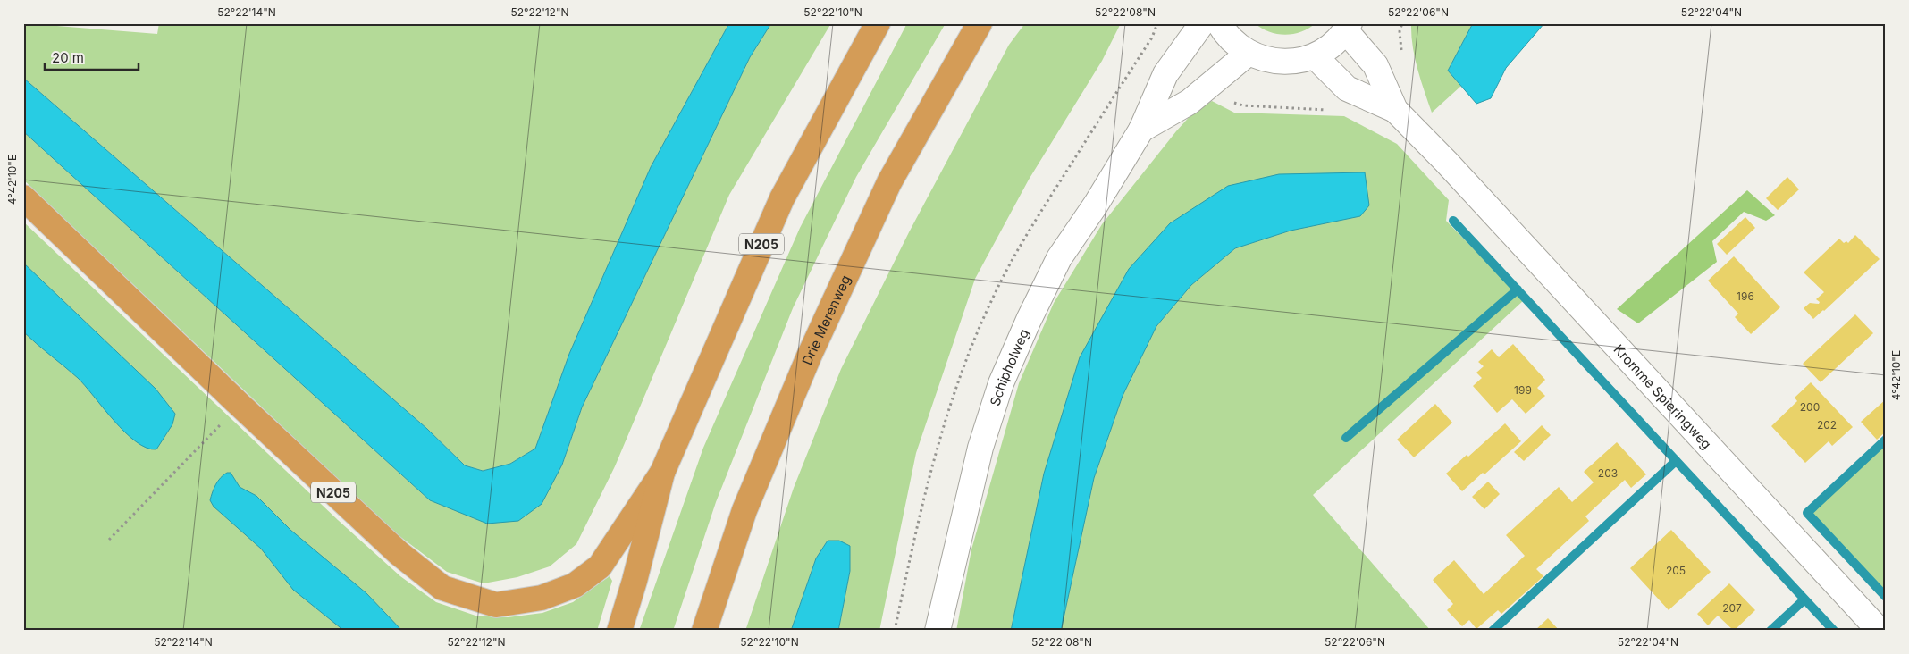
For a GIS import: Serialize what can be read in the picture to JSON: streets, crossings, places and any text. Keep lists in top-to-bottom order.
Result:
{
  "streets": {
    "highway": ["N205", "Drie Merenweg"],
    "main road": ["Schipholweg", "Kromme Spieringweg"]
  },
  "house_numbers": [
    "196",
    "199",
    "200",
    "202",
    "203",
    "205",
    "207"
  ],
  "scale_bar": "20 m",
  "coordinates": [
    "52°22'14\"N",
    "52°22'12\"N",
    "52°22'10\"N",
    "52°22'08\"N",
    "52°22'06\"N",
    "52°22'04\"N",
    "4°42'10\"E"
  ]
}
